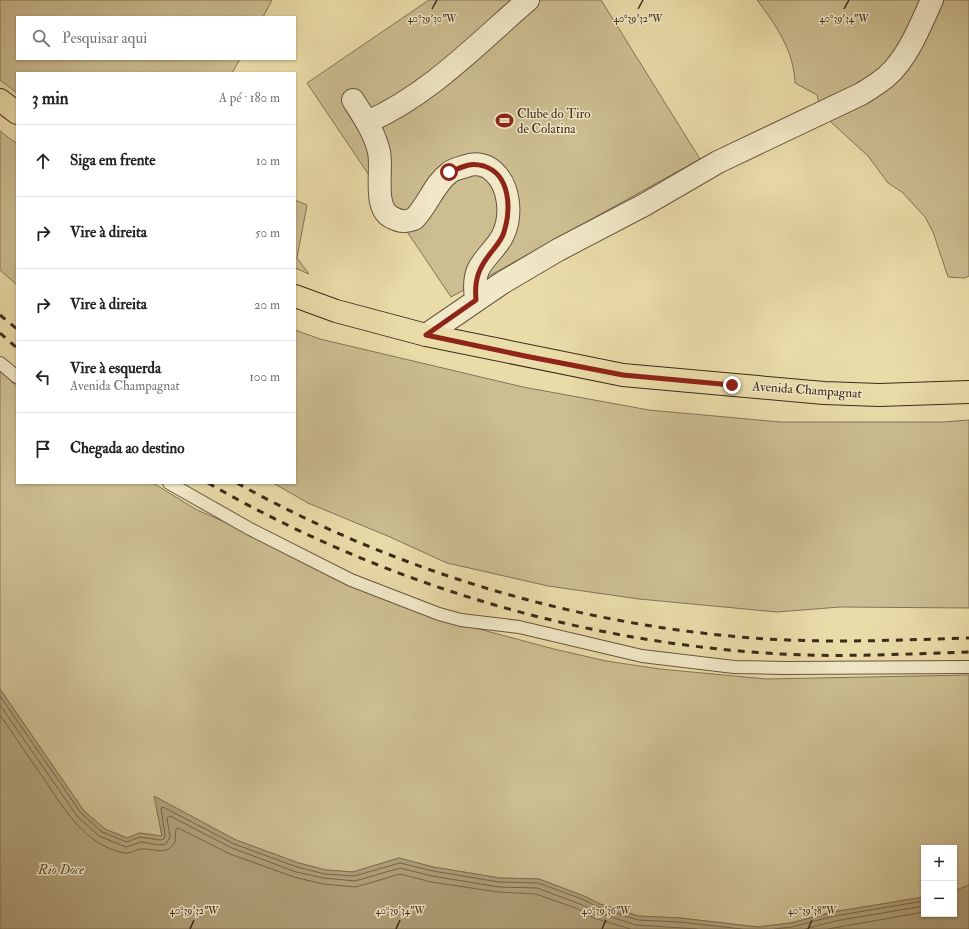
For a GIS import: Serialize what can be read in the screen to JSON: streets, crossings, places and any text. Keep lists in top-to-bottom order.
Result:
{
  "streets": {
    "main road": ["Avenida Champagnat"]
  },
  "water": ["Rio Doce"],
  "places": {
    "sports": ["Clube do Tiro de Colatina"]
  },
  "page": {
    "search": "Pesquisar aqui",
    "heading": ["3 min", "A pé · 180 m"],
    "list": [
      ["Siga em frente", "10 m"],
      ["Vire à direita", "50 m"],
      ["Vire à direita", "20 m"],
      ["Vire à esquerda", "Avenida Champagnat", "100 m"],
      "Chegada ao destino"
    ],
    "map_buttons": ["+", "−"]
  },
  "coordinates": [
    "40°39'32\"W",
    "40°39'30\"W",
    "40°39'34\"W",
    "40°39'36\"W",
    "40°39'38\"W"
  ]
}
